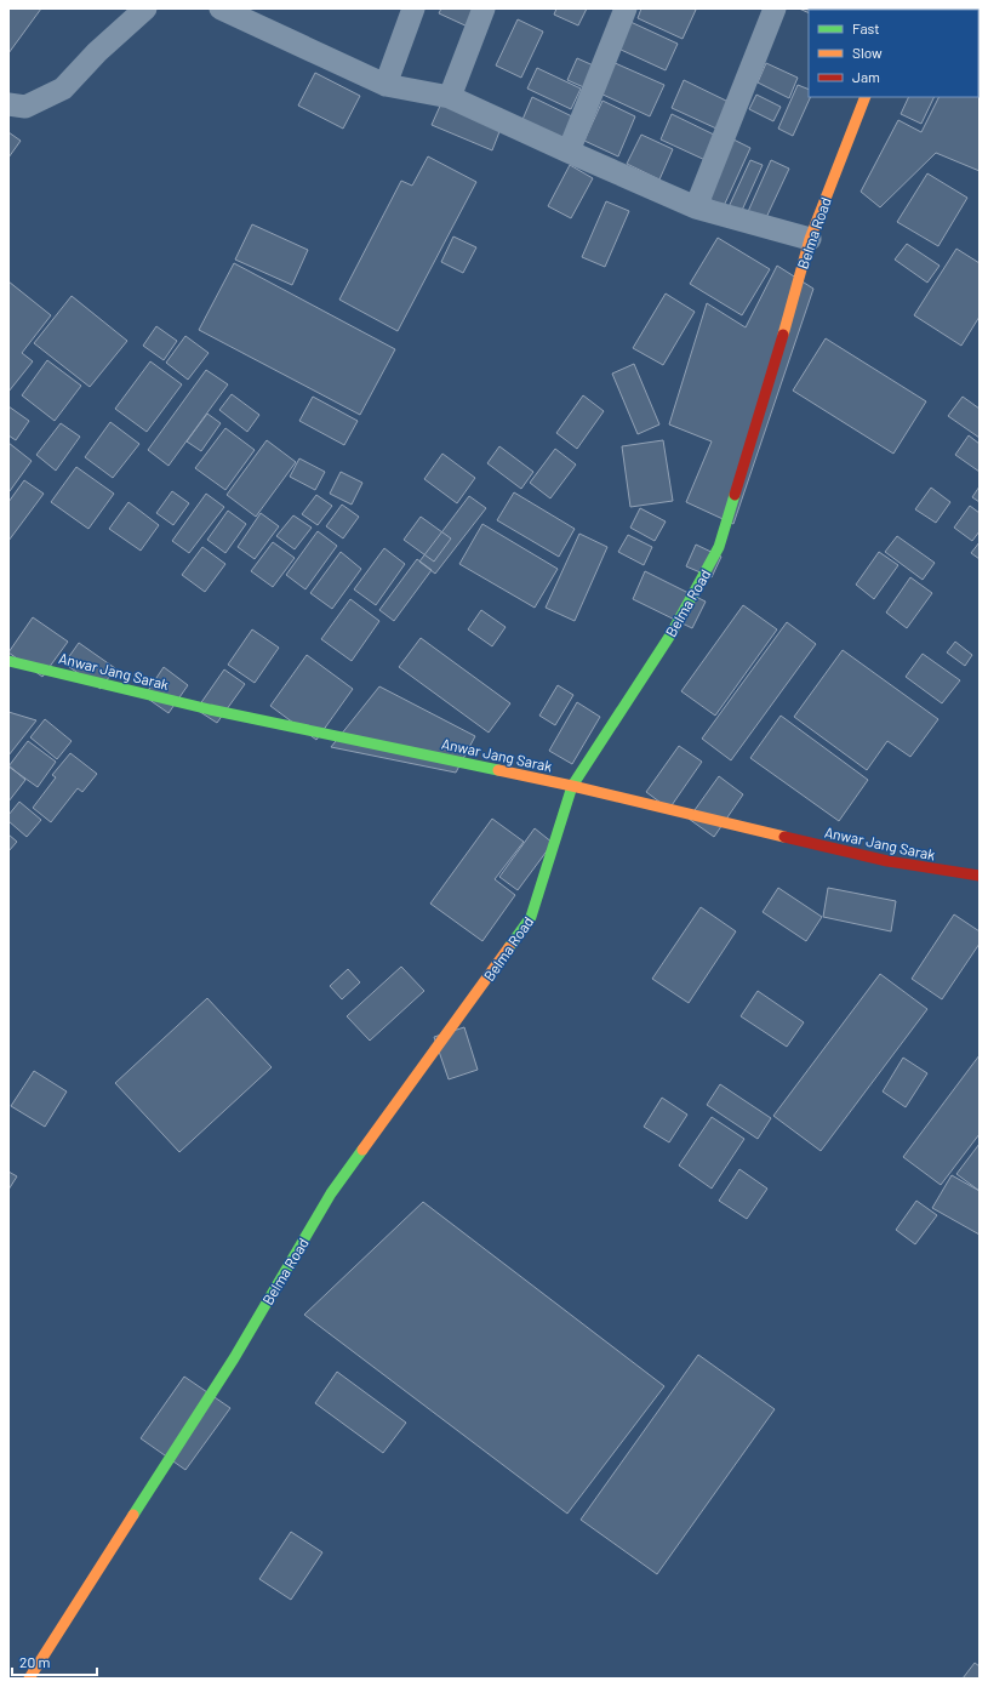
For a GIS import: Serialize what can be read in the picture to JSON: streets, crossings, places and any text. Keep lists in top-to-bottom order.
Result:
{
  "streets": {
    "street": ["Belma Road", "Anwar Jang Sarak"]
  },
  "crossings": [
    ["Belma Road", "Anwar Jang Sarak"]
  ],
  "legend": ["Fast", "Slow", "Jam"],
  "scale_bar": "20 m"
}
